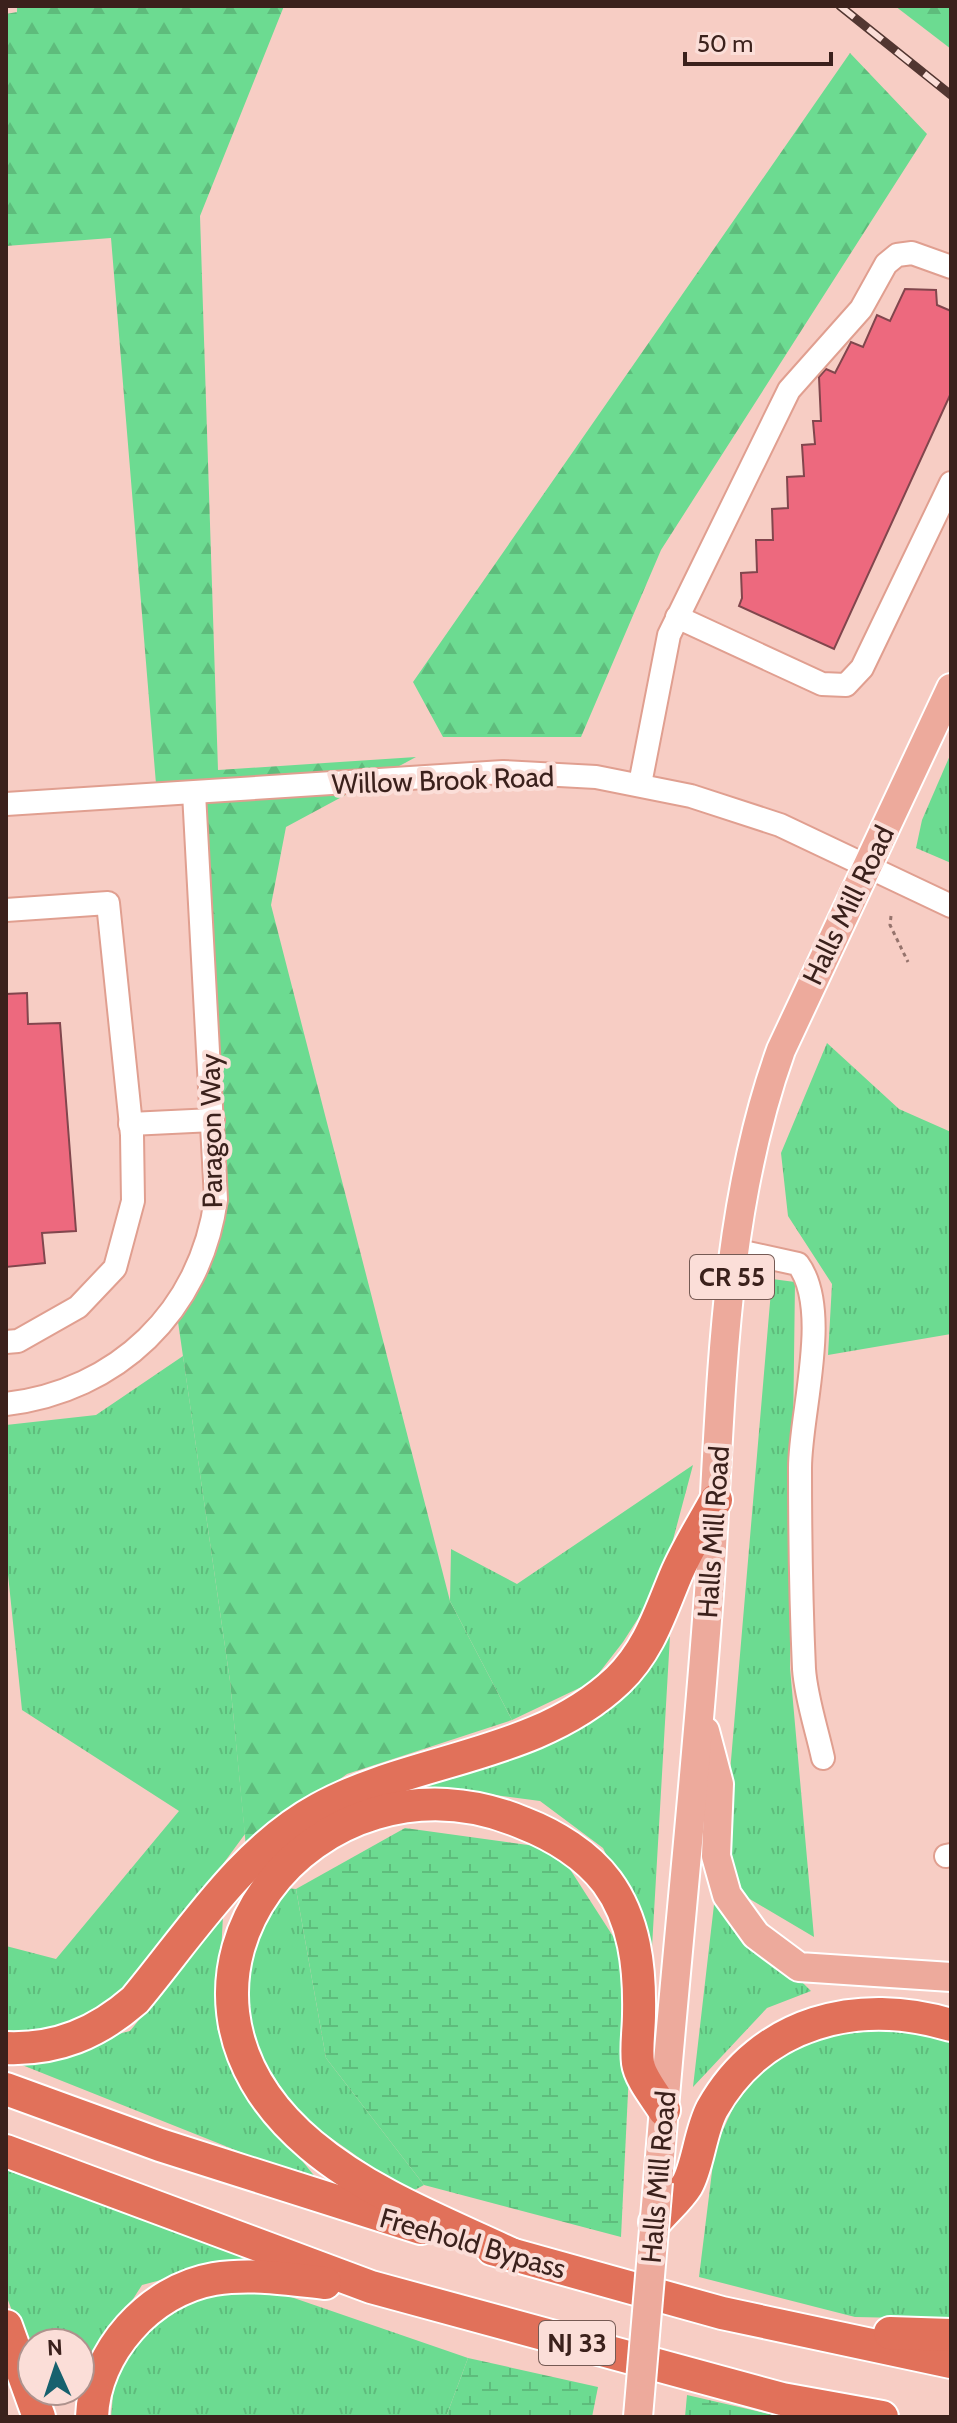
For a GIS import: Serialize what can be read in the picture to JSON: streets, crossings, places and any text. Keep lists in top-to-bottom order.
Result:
{
  "streets": {
    "highway": ["Freehold Bypass", "NJ 33"],
    "main road": ["Halls Mill Road", "CR 55"],
    "street": ["Willow Brook Road", "Paragon Way"]
  },
  "crossings": [
    ["Willow Brook Road", "Halls Mill Road"],
    ["Willow Brook Road", "Paragon Way"]
  ],
  "scale_bar": "50 m",
  "north": "top"
}
